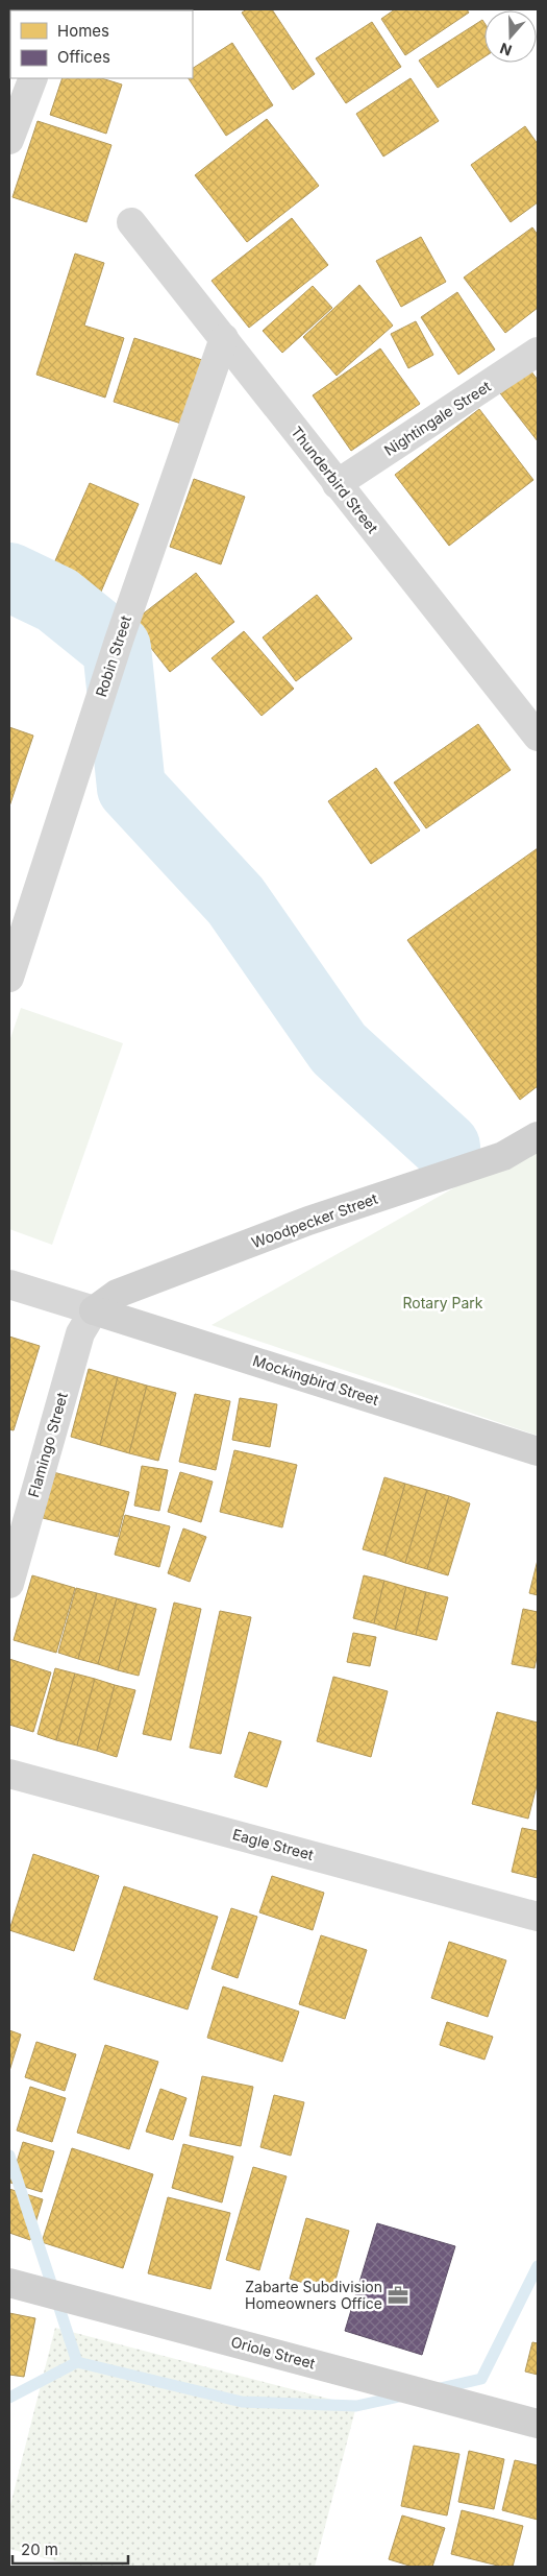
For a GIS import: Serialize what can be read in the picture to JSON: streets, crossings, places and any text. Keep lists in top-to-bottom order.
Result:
{
  "streets": {
    "street": [
      "Nightingale Street",
      "Thunderbird Street",
      "Robin Street",
      "Woodpecker Street",
      "Mockingbird Street",
      "Flamingo Street",
      "Eagle Street",
      "Oriole Street"
    ]
  },
  "crossings": [
    ["Nightingale Street", "Thunderbird Street"],
    ["Thunderbird Street", "Robin Street"],
    ["Woodpecker Street", "Mockingbird Street"],
    ["Woodpecker Street", "Flamingo Street"],
    ["Mockingbird Street", "Flamingo Street"]
  ],
  "parks": ["Rotary Park"],
  "places": {
    "office": ["Zabarte Subdivision Homeowners Office"]
  },
  "legend": ["Homes", "Offices"],
  "scale_bar": "20 m",
  "north": "bottom"
}
